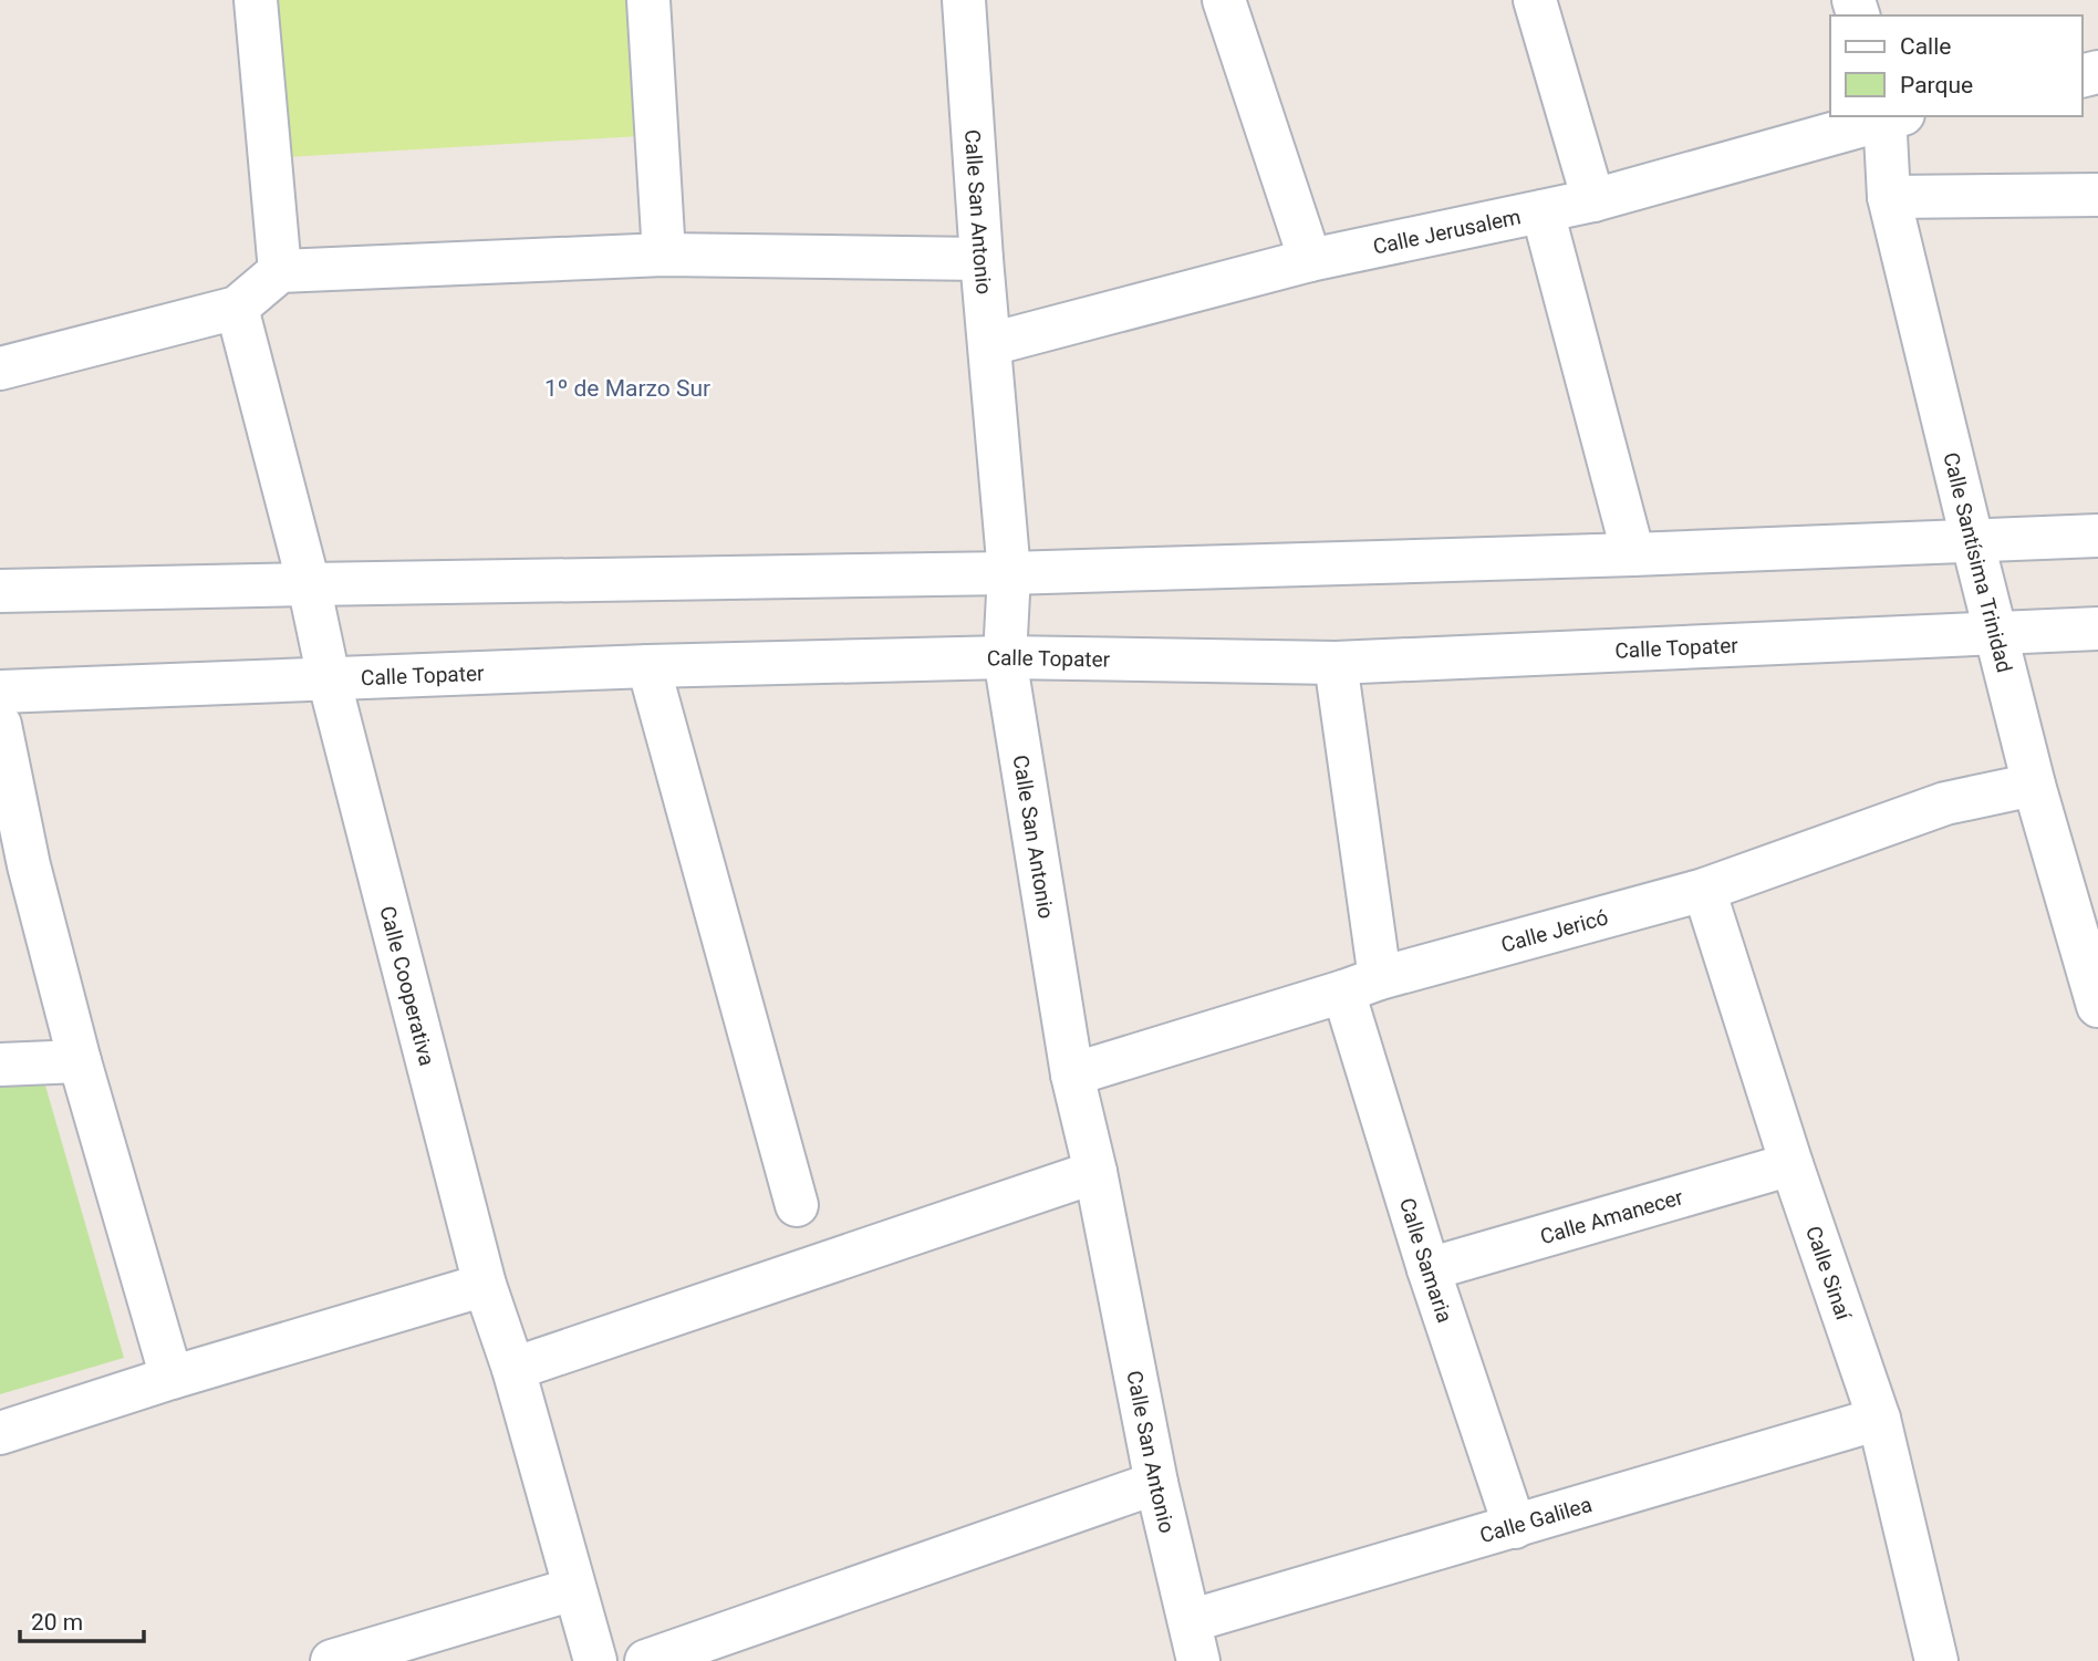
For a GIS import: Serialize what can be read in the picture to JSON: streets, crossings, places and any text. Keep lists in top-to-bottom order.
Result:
{
  "streets": {
    "street": [
      "Calle San Antonio",
      "Calle Jerusalem",
      "Calle Santísima Trinidad",
      "Calle Topater",
      "Calle Jericó",
      "Calle Cooperativa",
      "Calle Amanecer",
      "Calle Samaria",
      "Calle Sinaí",
      "Calle Galilea"
    ]
  },
  "crossings": [
    ["Calle San Antonio", "Calle Jerusalem"],
    ["Calle San Antonio", "Calle Topater"],
    ["Calle San Antonio", "Calle Jericó"],
    ["Calle San Antonio", "Calle Galilea"],
    ["Calle Santísima Trinidad", "Calle Topater"],
    ["Calle Santísima Trinidad", "Calle Jericó"],
    ["Calle Topater", "Calle Cooperativa"],
    ["Calle Topater", "Calle Samaria"],
    ["Calle Jericó", "Calle Samaria"],
    ["Calle Jericó", "Calle Sinaí"],
    ["Calle Amanecer", "Calle Samaria"],
    ["Calle Amanecer", "Calle Sinaí"],
    ["Calle Samaria", "Calle Galilea"],
    ["Calle Sinaí", "Calle Galilea"]
  ],
  "districts": ["1º de Marzo Sur"],
  "legend": ["Calle", "Parque"],
  "scale_bar": "20 m"
}
